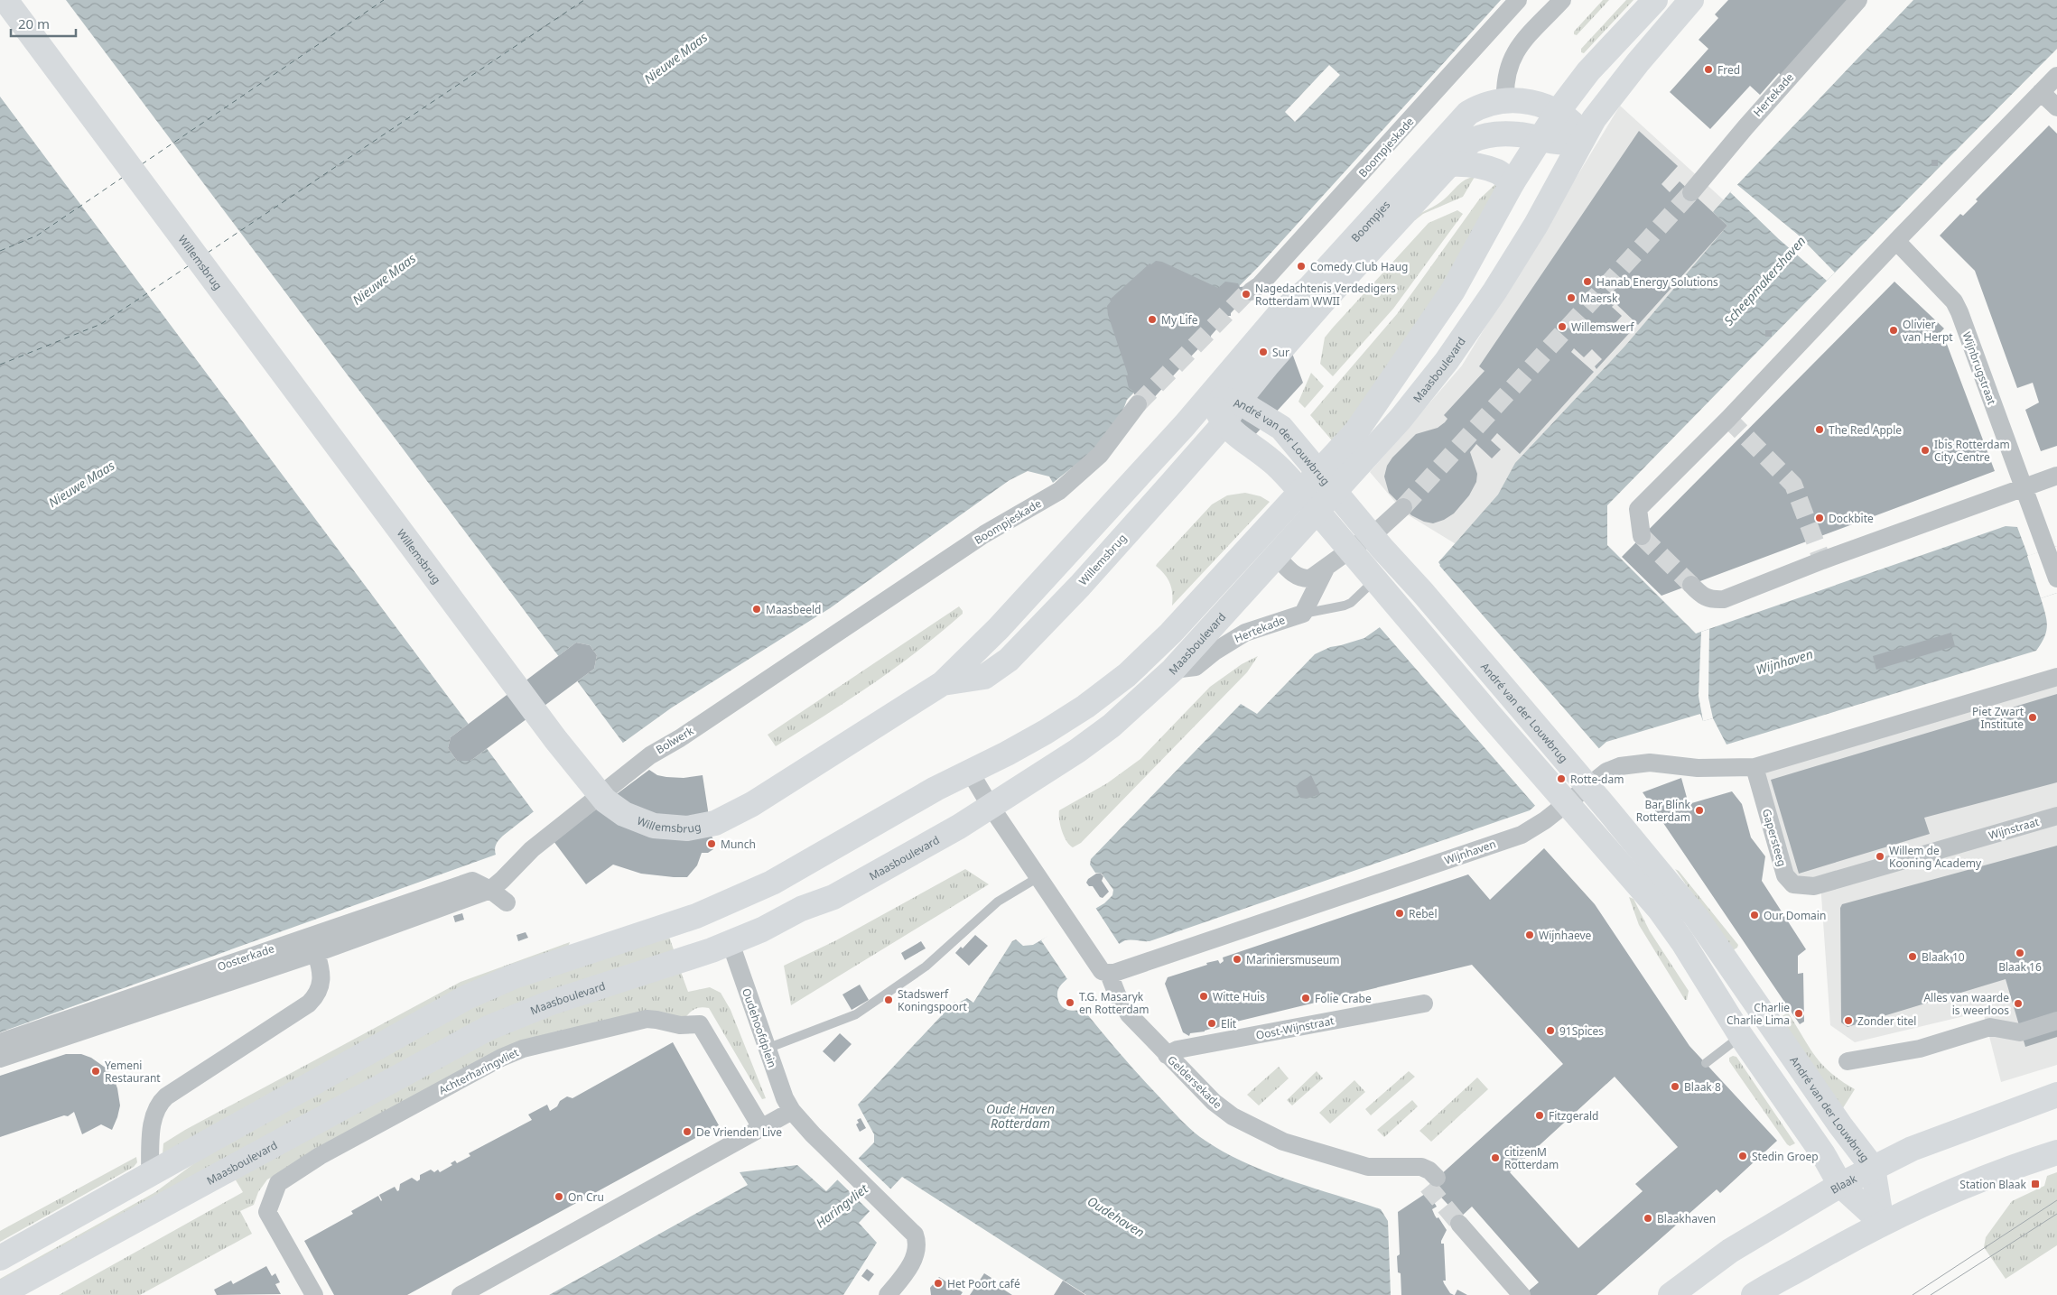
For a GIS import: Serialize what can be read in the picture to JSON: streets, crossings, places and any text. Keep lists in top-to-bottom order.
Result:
{
  "streets": {
    "main road": [
      "Boompjes",
      "Willemsbrug",
      "Maasboulevard",
      "André van der Louwbrug",
      "Blaak"
    ],
    "street": [
      "Hertekade",
      "Boompjeskade",
      "Wijnbrugstraat",
      "Bolwerk",
      "Wijnstraat",
      "Gapersteeg",
      "Wijnhaven",
      "Oosterkade",
      "Oudehoofdplein",
      "Oost-Wijnstraat",
      "Achterharingvliet",
      "Geldersekade"
    ]
  },
  "crossings": [
    ["Hertekade", "Maasboulevard"],
    ["Boompjeskade", "Bolwerk"],
    ["Boompjes", "Willemsbrug"],
    ["Boompjes", "Maasboulevard"],
    ["Boompjes", "André van der Louwbrug"],
    ["Willemsbrug", "André van der Louwbrug"],
    ["Maasboulevard", "Oudehoofdplein"],
    ["André van der Louwbrug", "Blaak"],
    ["Bolwerk", "Oosterkade"],
    ["Wijnstraat", "Gapersteeg"],
    ["Gapersteeg", "Wijnhaven"],
    ["Wijnhaven", "Geldersekade"],
    ["Oost-Wijnstraat", "Geldersekade"]
  ],
  "water": [
    "Nieuwe Maas",
    "Scheepmakershaven",
    "Wijnhaven",
    "Oude Haven Rotterdam",
    "Haringvliet",
    "Oudehaven"
  ],
  "places": {
    "other": [
      "Fred",
      "Comedy Club Haug",
      "Hanab Energy Solutions",
      "Nagedachtenis Verdedigers Rotterdam WWII",
      "Maersk",
      "My Life",
      "Willemswerf",
      "Olivier van Herpt",
      "Sur",
      "The Red Apple",
      "Ibis Rotterdam City Centre",
      "Dockbite",
      "Maasbeeld",
      "Piet Zwart Institute",
      "Rotte-dam",
      "Bar Blink Rotterdam",
      "Munch",
      "Willem de Kooning Academy",
      "Rebel",
      "Our Domain",
      "Wijnhaeve",
      "Blaak 16",
      "Blaak 10",
      "Mariniersmuseum",
      "Witte Huis",
      "Folie Crabe",
      "Stadswerf Koningspoort",
      "T.G. Masaryk en Rotterdam",
      "Alles van waarde is weerloos",
      "Charlie Charlie Lima",
      "Zonder titel",
      "Elit",
      "91Spices",
      "Yemeni Restaurant",
      "Blaak 8",
      "Fitzgerald",
      "De Vrienden Live",
      "Stedin Groep",
      "citizenM Rotterdam",
      "On Cru",
      "Blaakhaven",
      "Het Poort café"
    ],
    "transit": ["Station Blaak"]
  },
  "scale_bar": "20 m"
}
